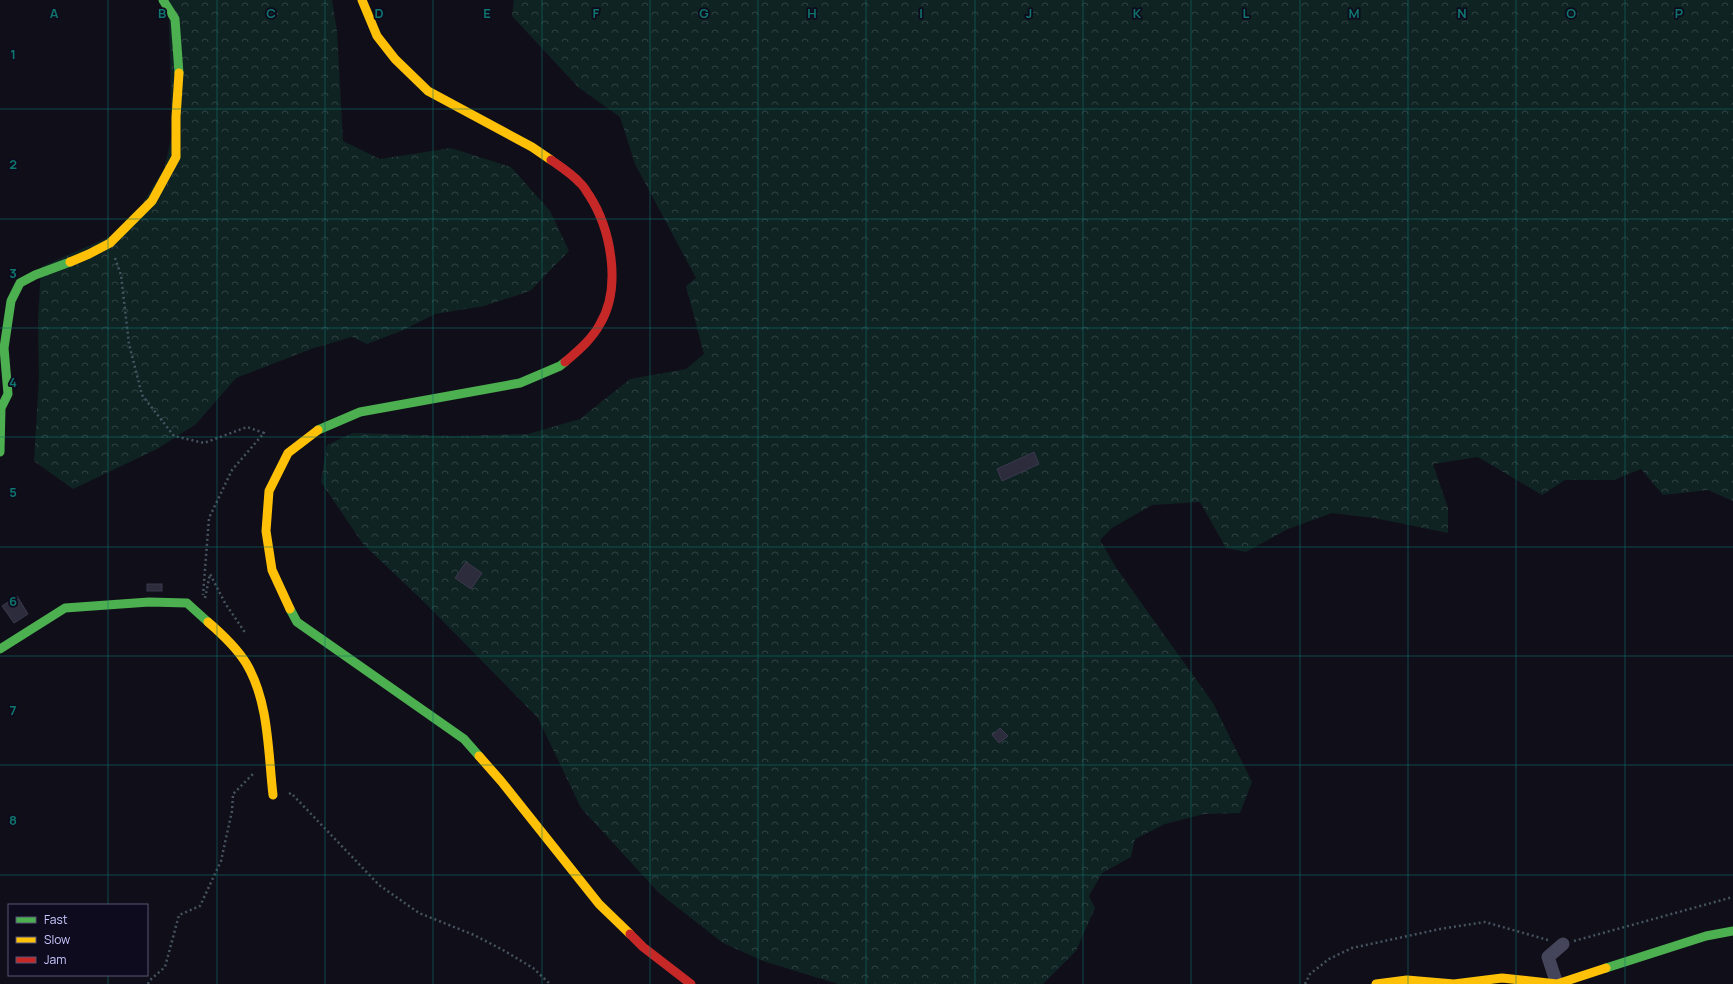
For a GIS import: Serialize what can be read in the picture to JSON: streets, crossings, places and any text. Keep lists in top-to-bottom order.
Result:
{
  "legend": ["Fast", "Slow", "Jam"],
  "grid": {
    "columns": [
      "A",
      "B",
      "C",
      "D",
      "E",
      "F",
      "G",
      "H",
      "I",
      "J",
      "K",
      "L",
      "M",
      "N",
      "O",
      "P"
    ],
    "rows": [
      "1",
      "2",
      "3",
      "4",
      "5",
      "6",
      "7",
      "8"
    ]
  }
}
